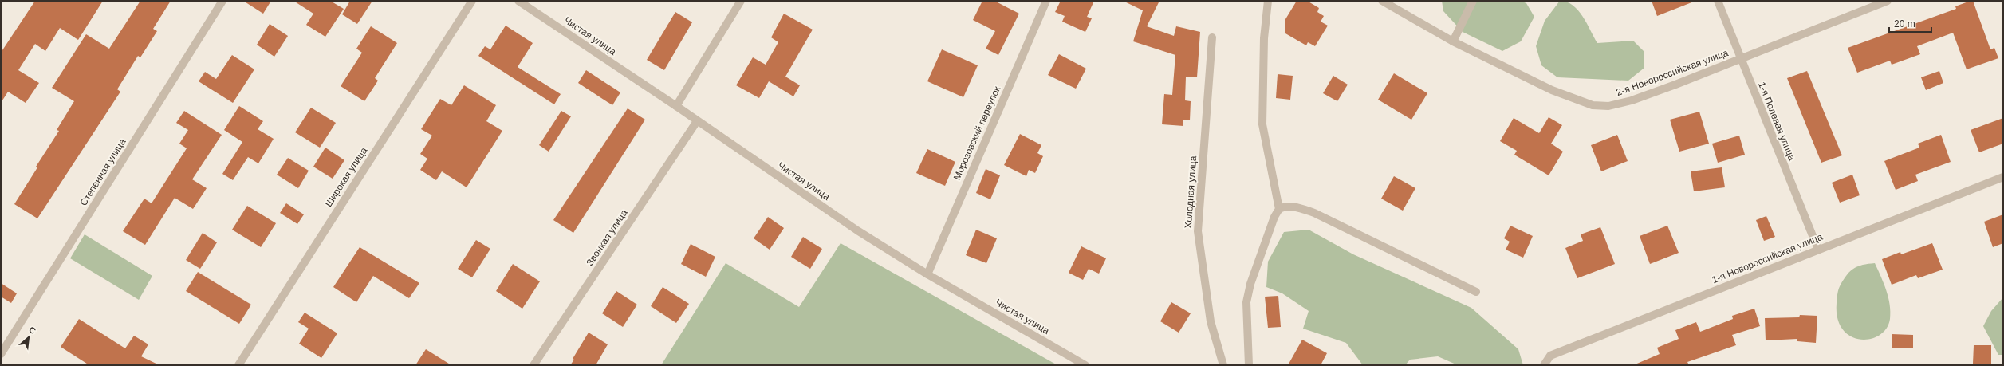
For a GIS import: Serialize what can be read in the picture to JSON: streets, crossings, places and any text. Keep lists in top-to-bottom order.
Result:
{
  "streets": {
    "street": [
      "Чистая улица",
      "2-я Новороссийская улица",
      "1-я Полевая улица",
      "Морозовский переулок",
      "Степенная улица",
      "Широкая улица",
      "Холодная улица",
      "Звонкая улица",
      "1-я Новороссийская улица"
    ]
  },
  "crossings": [
    ["Чистая улица", "Морозовский переулок"],
    ["Чистая улица", "Звонкая улица"],
    ["2-я Новороссийская улица", "1-я Полевая улица"],
    ["1-я Полевая улица", "1-я Новороссийская улица"]
  ],
  "scale_bar": "20 m",
  "north": "top right"
}
